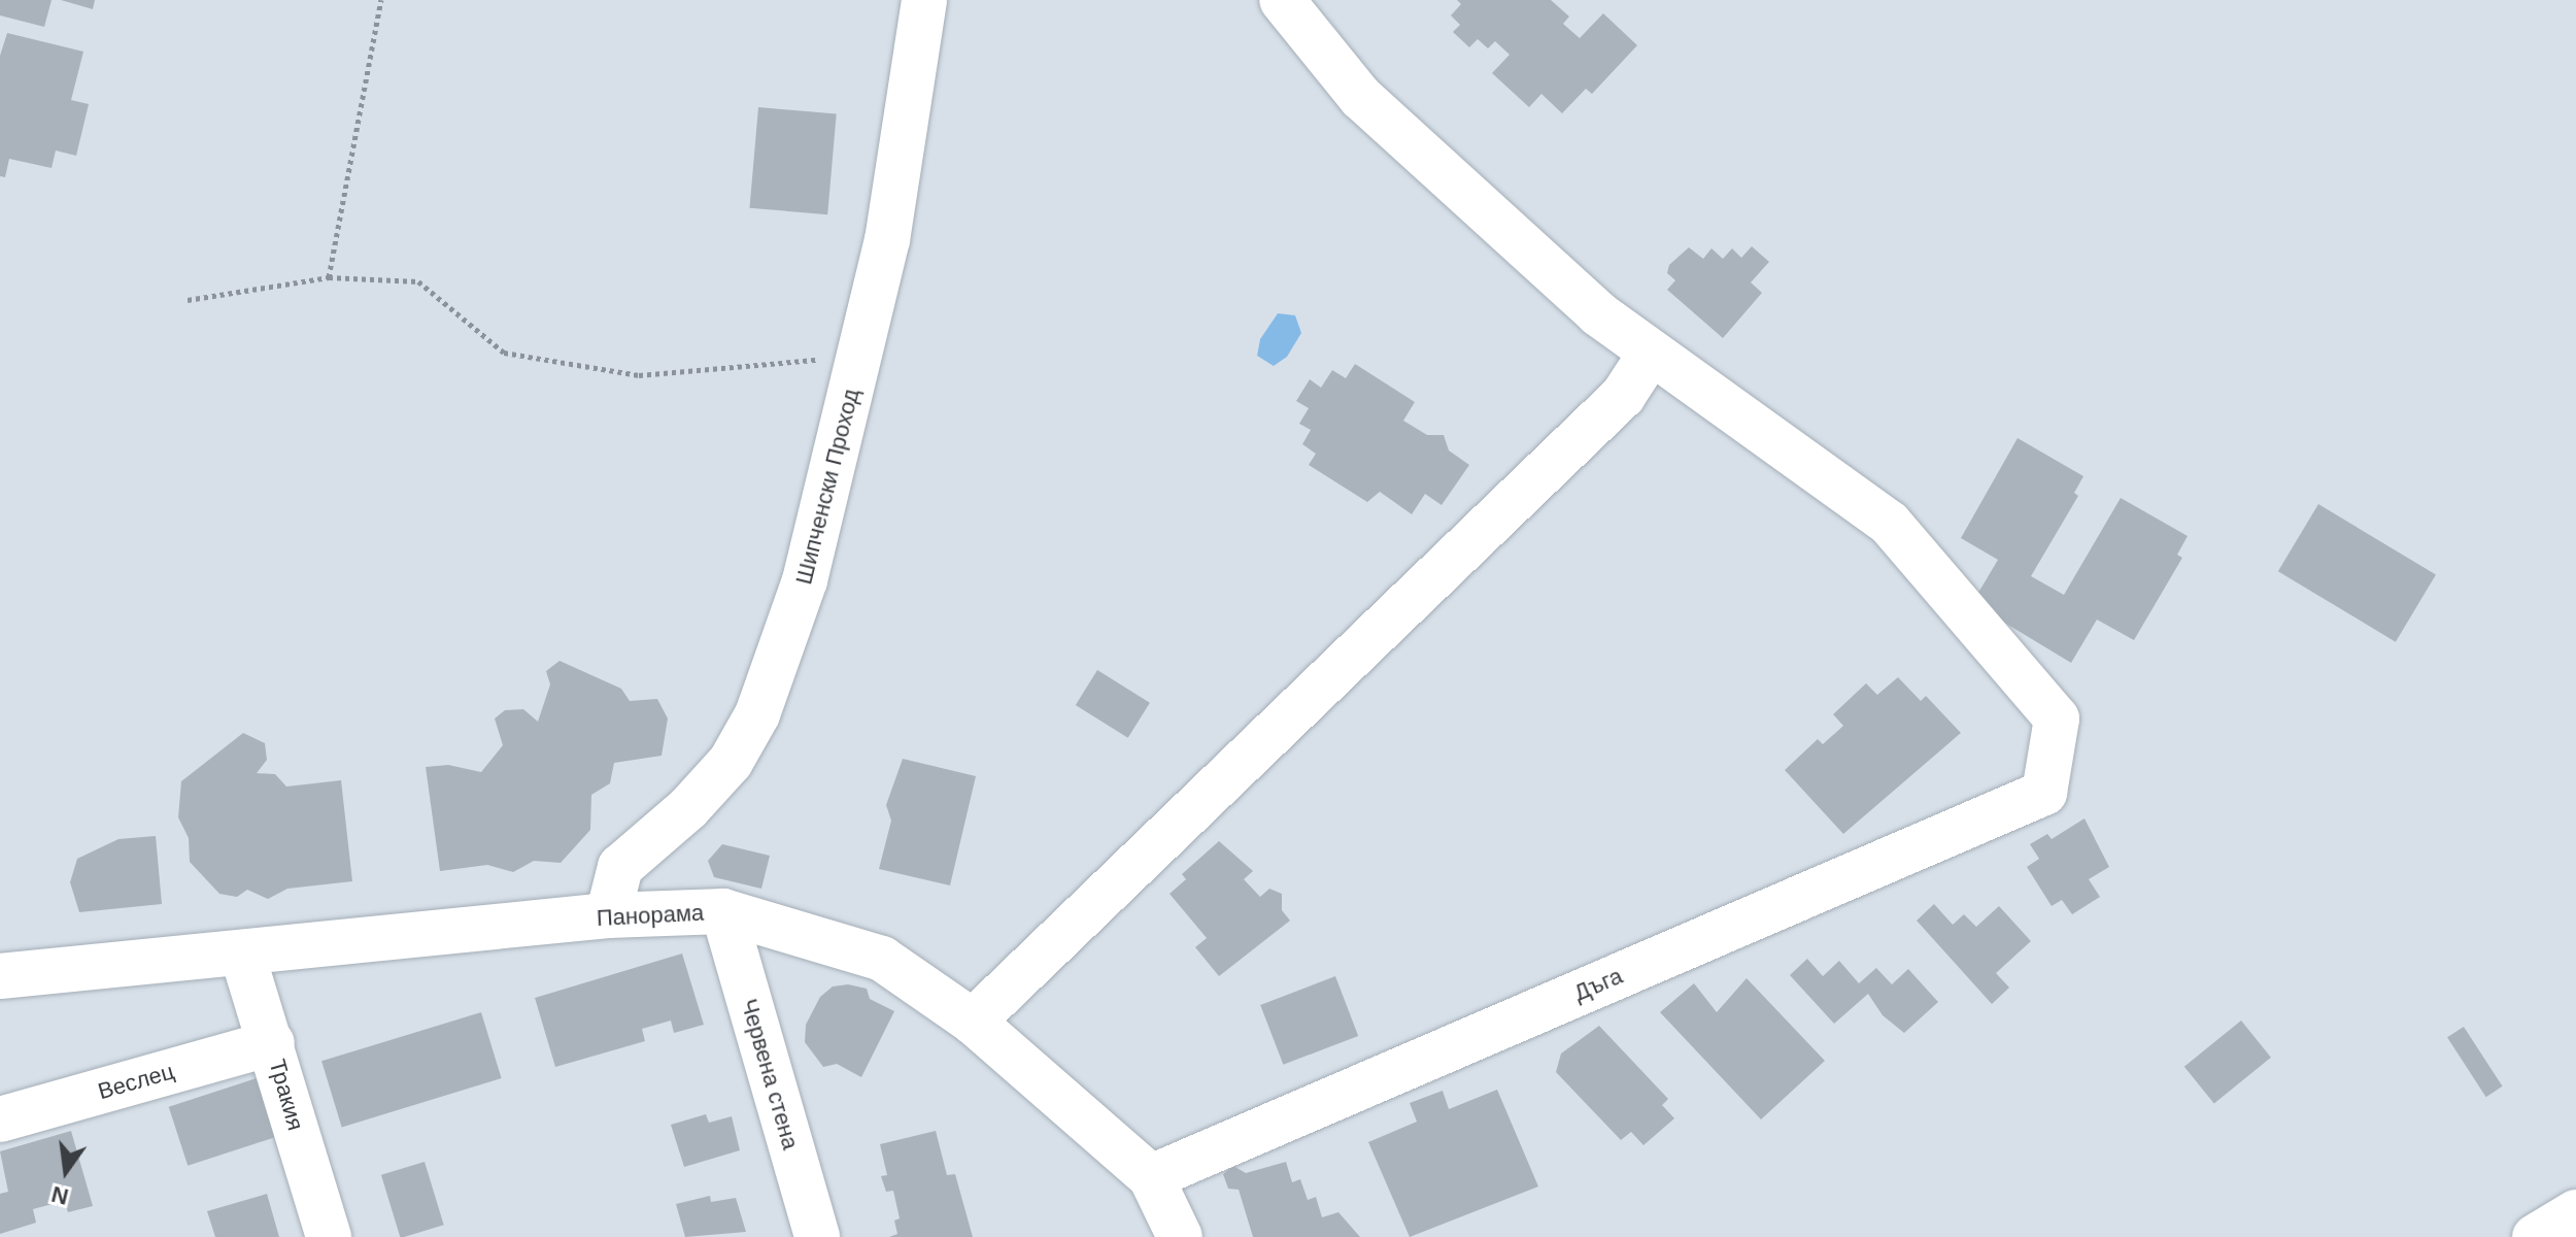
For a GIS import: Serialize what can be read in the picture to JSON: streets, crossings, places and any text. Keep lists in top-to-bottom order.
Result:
{
  "streets": {
    "street": [
      "Шипченски Проход",
      "Панорама",
      "Дъга",
      "Червена стена",
      "Веслец",
      "Тракия"
    ]
  },
  "crossings": [
    ["Шипченски Проход", "Панорама"],
    ["Панорама", "Дъга"],
    ["Панорама", "Червена стена"],
    ["Панорама", "Тракия"],
    ["Веслец", "Тракия"]
  ],
  "north": "bottom"
}
